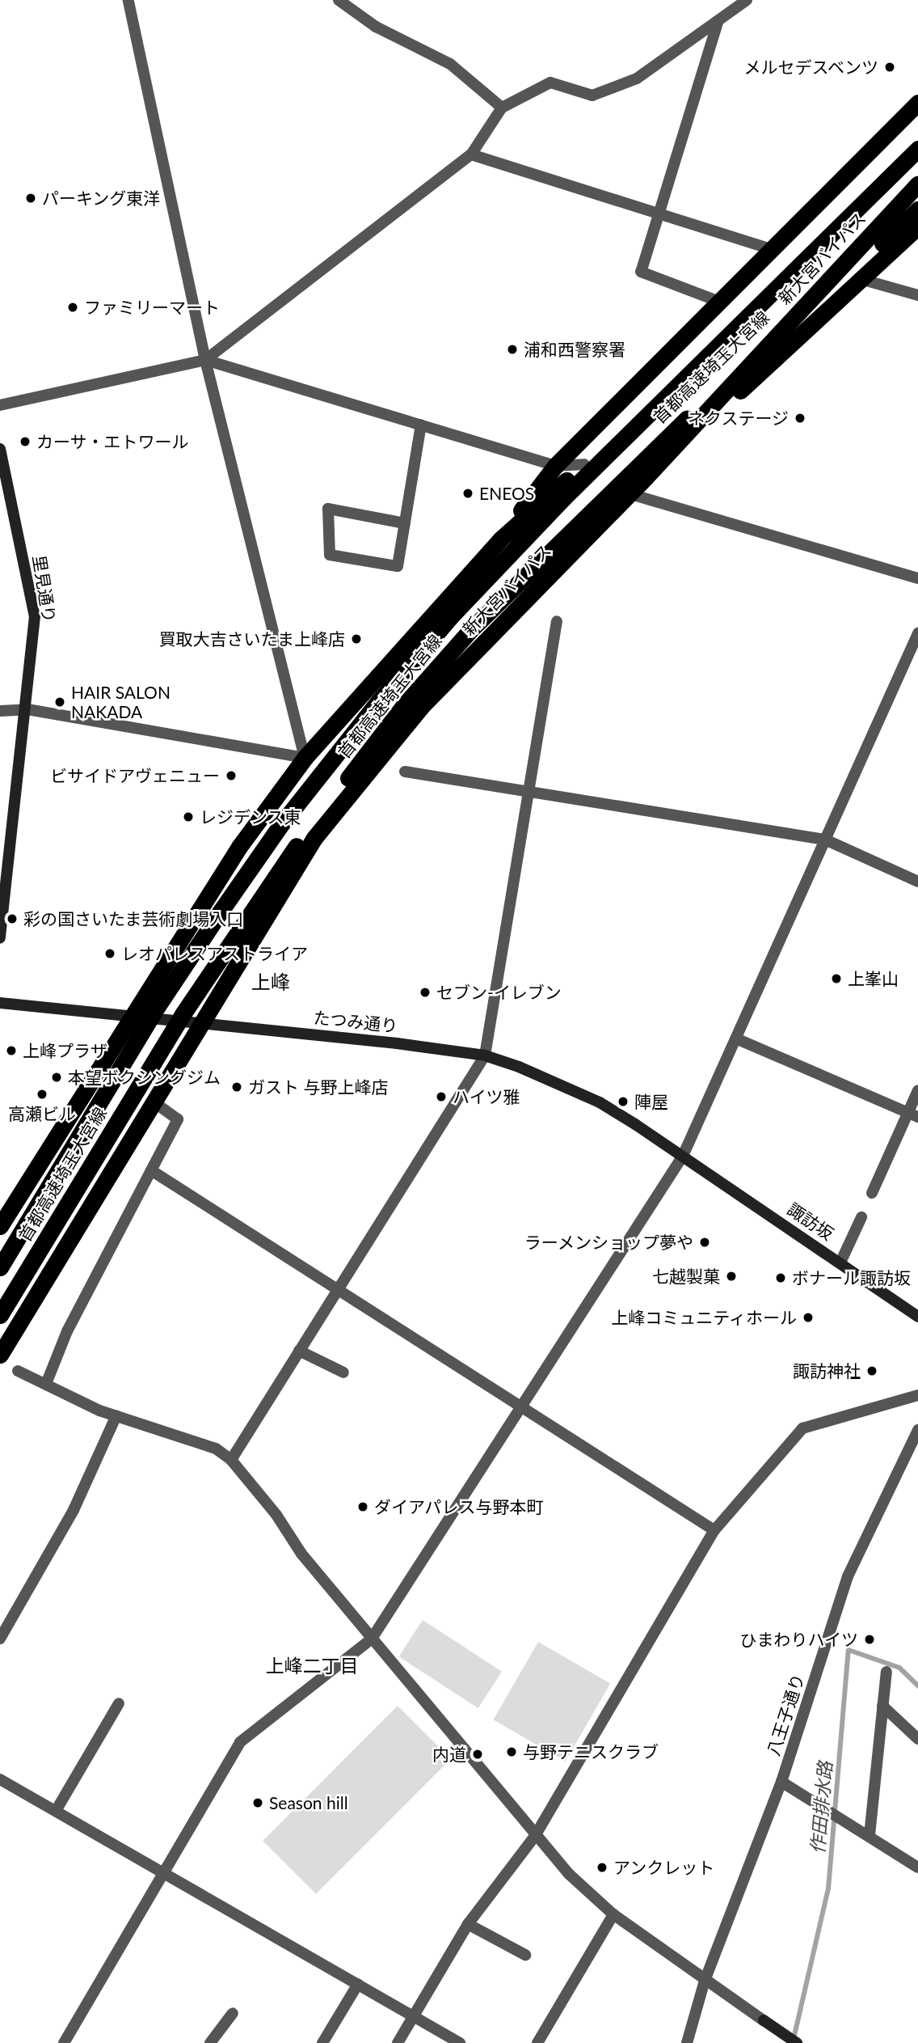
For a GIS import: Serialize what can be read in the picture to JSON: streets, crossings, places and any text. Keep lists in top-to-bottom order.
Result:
{
  "streets": {
    "highway": ["新大宮バイパス", "首都高速埼玉大宮線"],
    "main road": ["里見通り", "たつみ通り", "諏訪坂"],
    "street": ["八王子通り"]
  },
  "crossings": [
    ["新大宮バイパス", "たつみ通り"],
    ["たつみ通り", "諏訪坂"]
  ],
  "districts": ["上峰", "上峰二丁目"],
  "water": ["作田排水路"],
  "places": [
    "メルセデスベンツ",
    "パーキング東洋",
    "ファミリーマート",
    "浦和西警察署",
    "ネクステージ",
    "カーサ・エトワール",
    "ENEOS",
    "買取大吉さいたま上峰店",
    "HAIR SALON NAKADA",
    "ビサイドアヴェニュー",
    "レジデンス東",
    "彩の国さいたま芸術劇場入口",
    "レオパレスアストライア",
    "上峯山",
    "セブン-イレブン",
    "上峰プラザ",
    "本望ボクシングジム",
    "ガスト 与野上峰店",
    "高瀬ビル",
    "ハイツ雅",
    "陣屋",
    "ラーメンショップ夢や",
    "七越製菓",
    "ボナール諏訪坂",
    "上峰コミュニティホール",
    "諏訪神社",
    "ダイアパレス与野本町",
    "ひまわりハイツ",
    "与野テニスクラブ",
    "内道",
    "Season hill",
    "アンクレット"
  ]
}
